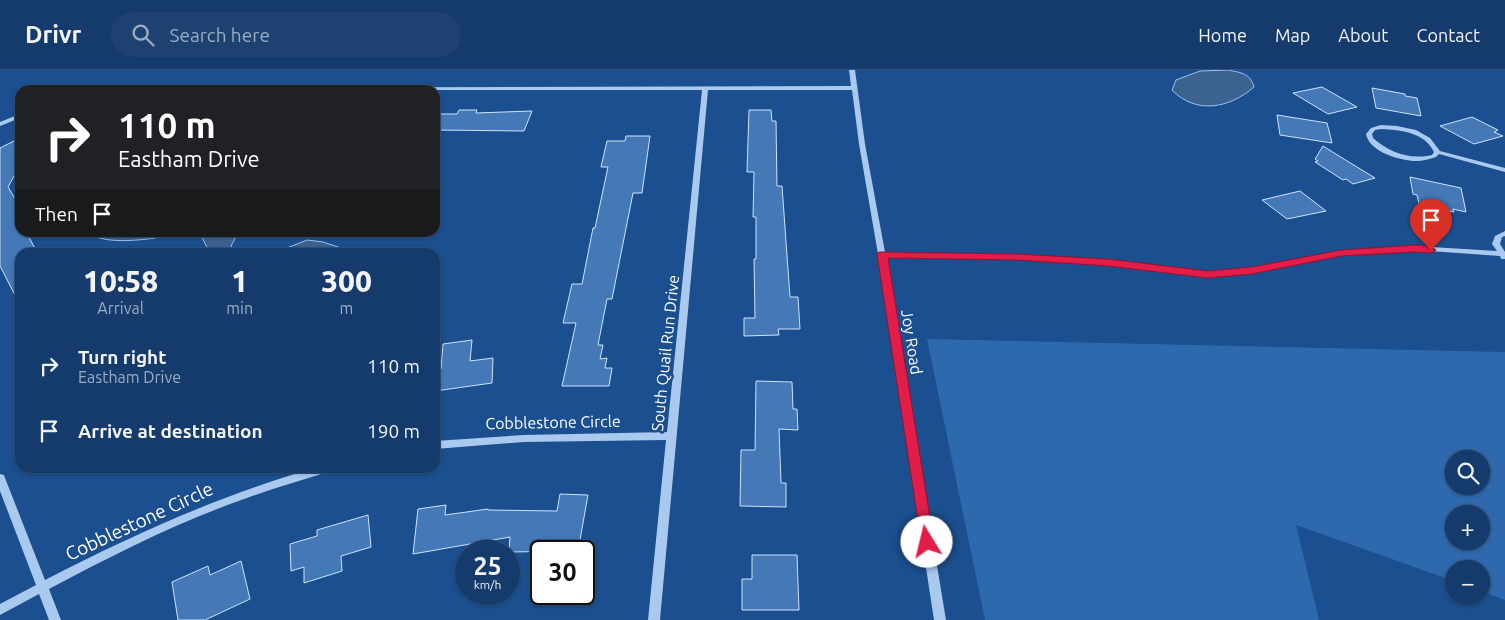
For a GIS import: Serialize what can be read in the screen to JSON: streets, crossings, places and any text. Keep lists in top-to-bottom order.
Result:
{
  "streets": {
    "street": ["Joy Road", "South Quail Run Drive", "Cobblestone Circle"]
  },
  "crossings": [
    ["South Quail Run Drive", "Cobblestone Circle"]
  ],
  "page": {
    "header": "Drivr",
    "search": "Search here",
    "nav": [
      "Home",
      "Map",
      "About",
      "Contact"
    ],
    "turn": ["110 m", "Eastham Drive"],
    "then": "Then",
    "eta": [
      "10:58",
      "Arrival",
      "1",
      "min",
      "300",
      "m"
    ],
    "list": [
      {
        "name": "Turn right",
        "note": "Eastham Drive",
        "value": "110 m"
      },
      {
        "name": "Arrive at destination",
        "value": "190 m"
      }
    ],
    "map_buttons": ["+", "−"],
    "speed": "25 km/h",
    "limit": "30"
  }
}
